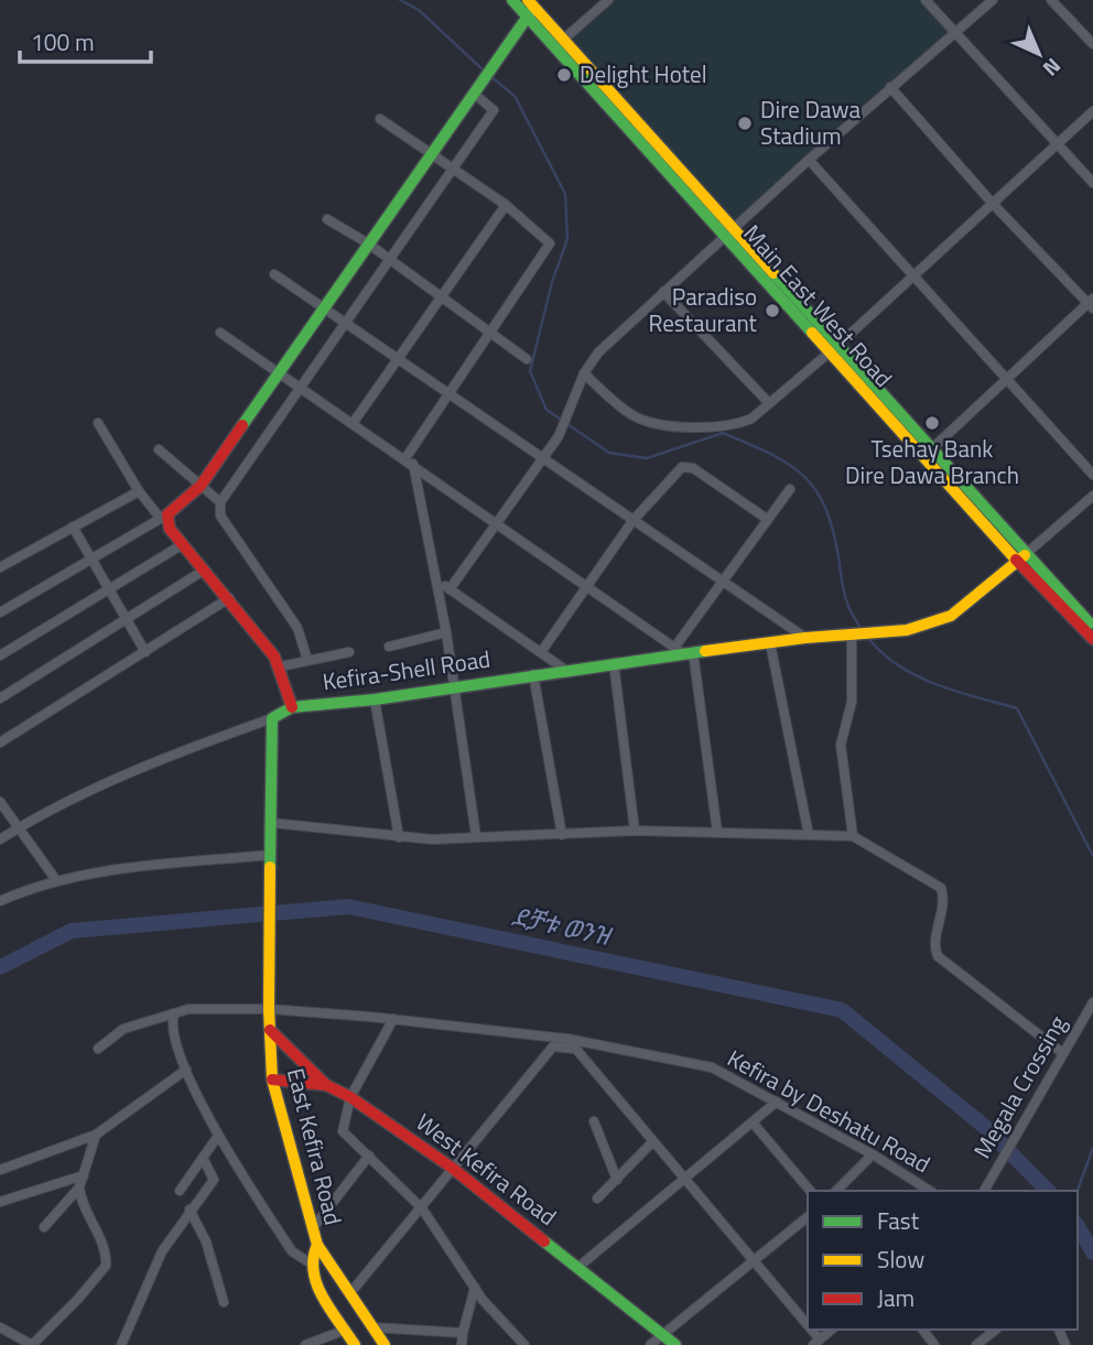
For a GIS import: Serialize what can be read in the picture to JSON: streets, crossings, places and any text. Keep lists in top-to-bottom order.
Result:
{
  "streets": {
    "main road": [
      "Main East West Road",
      "Kefira-Shell Road",
      "East Kefira Road",
      "West Kefira Road"
    ],
    "street": ["Megala Crossing", "Kefira by Deshatu Road"]
  },
  "crossings": [
    ["Main East West Road", "Kefira-Shell Road"],
    ["East Kefira Road", "West Kefira Road"]
  ],
  "water": ["ደቻቱ ወንዝ"],
  "places": [
    "Delight Hotel",
    "Dire Dawa Stadium",
    "Paradiso Restaurant",
    "Tsehay Bank Dire Dawa Branch"
  ],
  "legend": ["Fast", "Slow", "Jam"],
  "scale_bar": "100 m",
  "north": "bottom right"
}
